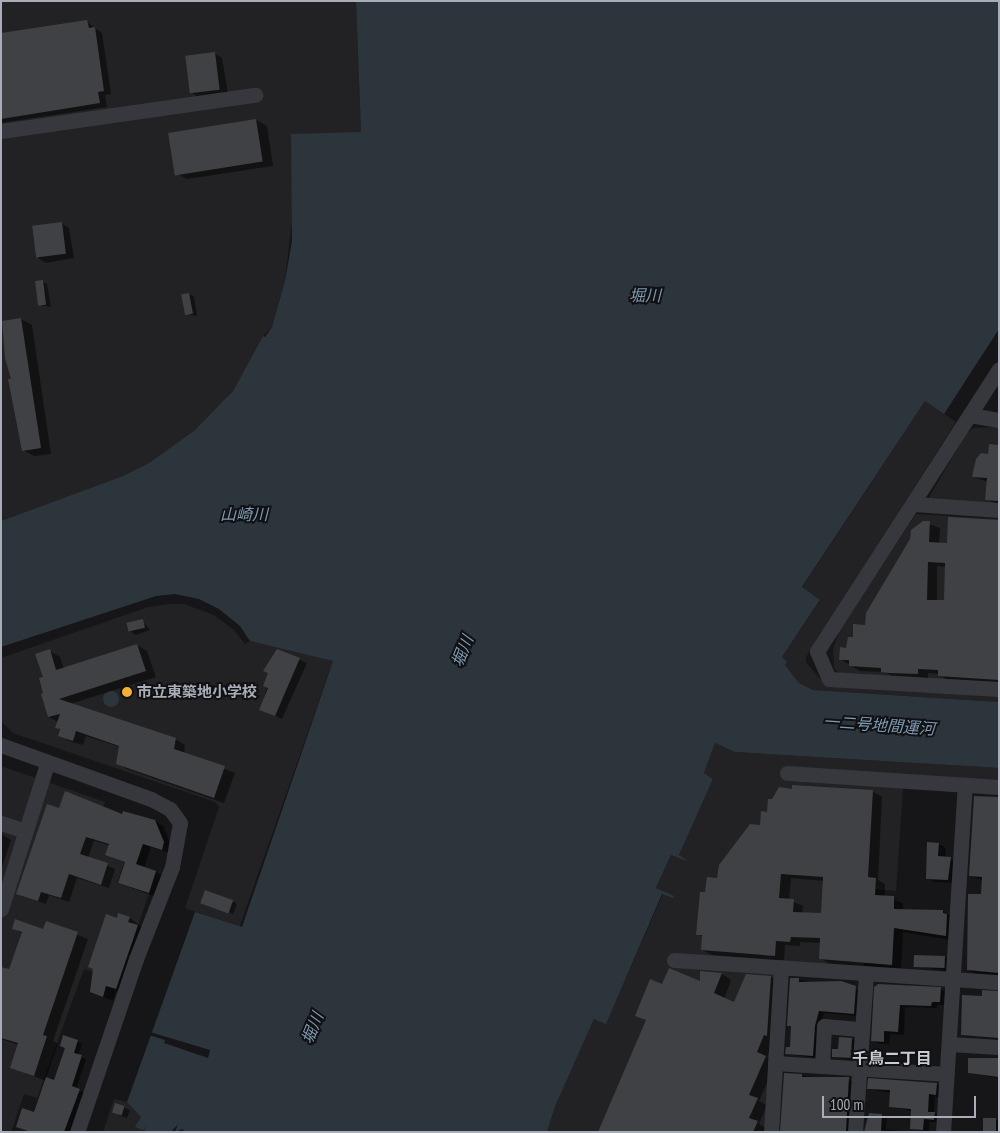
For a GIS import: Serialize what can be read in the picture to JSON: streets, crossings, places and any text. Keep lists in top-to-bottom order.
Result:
{
  "districts": ["千鳥二丁目"],
  "water": ["堀川", "山崎川", "一二号地間運河"],
  "places": ["市立東築地小学校"],
  "scale_bar": "100 m"
}
